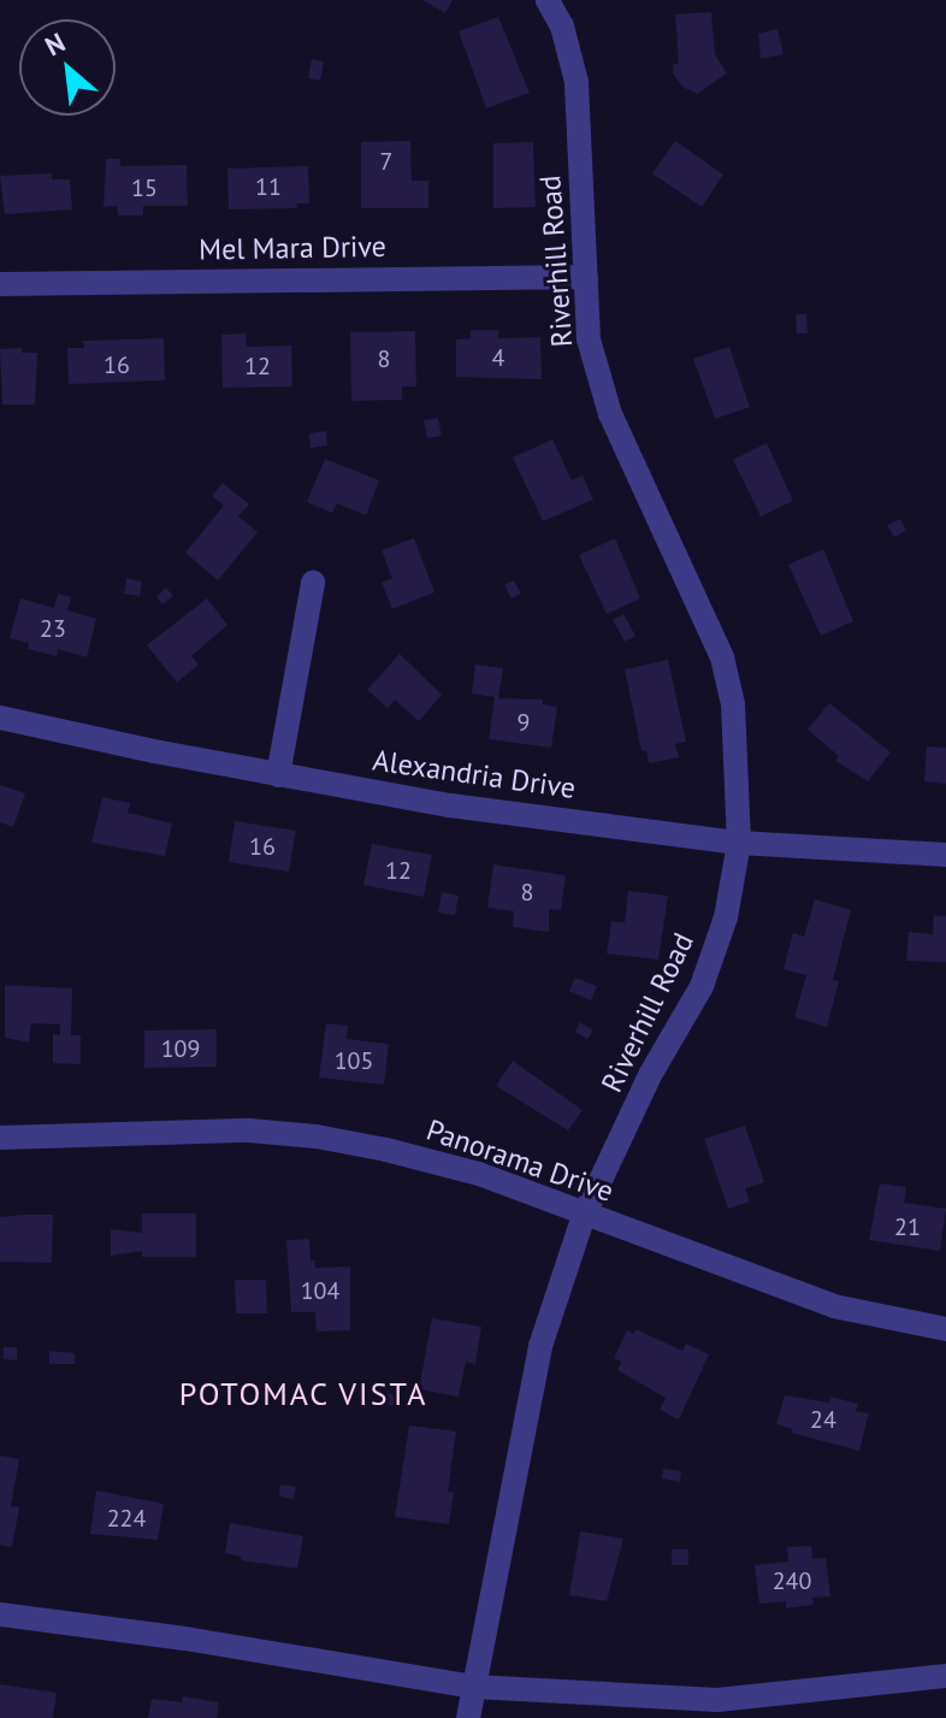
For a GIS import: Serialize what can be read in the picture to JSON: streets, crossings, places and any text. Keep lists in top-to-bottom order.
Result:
{
  "streets": {
    "street": [
      "Mel Mara Drive",
      "Riverhill Road",
      "Alexandria Drive",
      "Panorama Drive"
    ]
  },
  "crossings": [
    ["Mel Mara Drive", "Riverhill Road"],
    ["Riverhill Road", "Alexandria Drive"],
    ["Riverhill Road", "Panorama Drive"]
  ],
  "districts": ["POTOMAC VISTA"],
  "house_numbers": [
    "7",
    "11",
    "15",
    "4",
    "8",
    "16",
    "12",
    "23",
    "9",
    "16",
    "12",
    "8",
    "109",
    "105",
    "21",
    "104",
    "24",
    "224",
    "240"
  ],
  "north": "top left"
}
